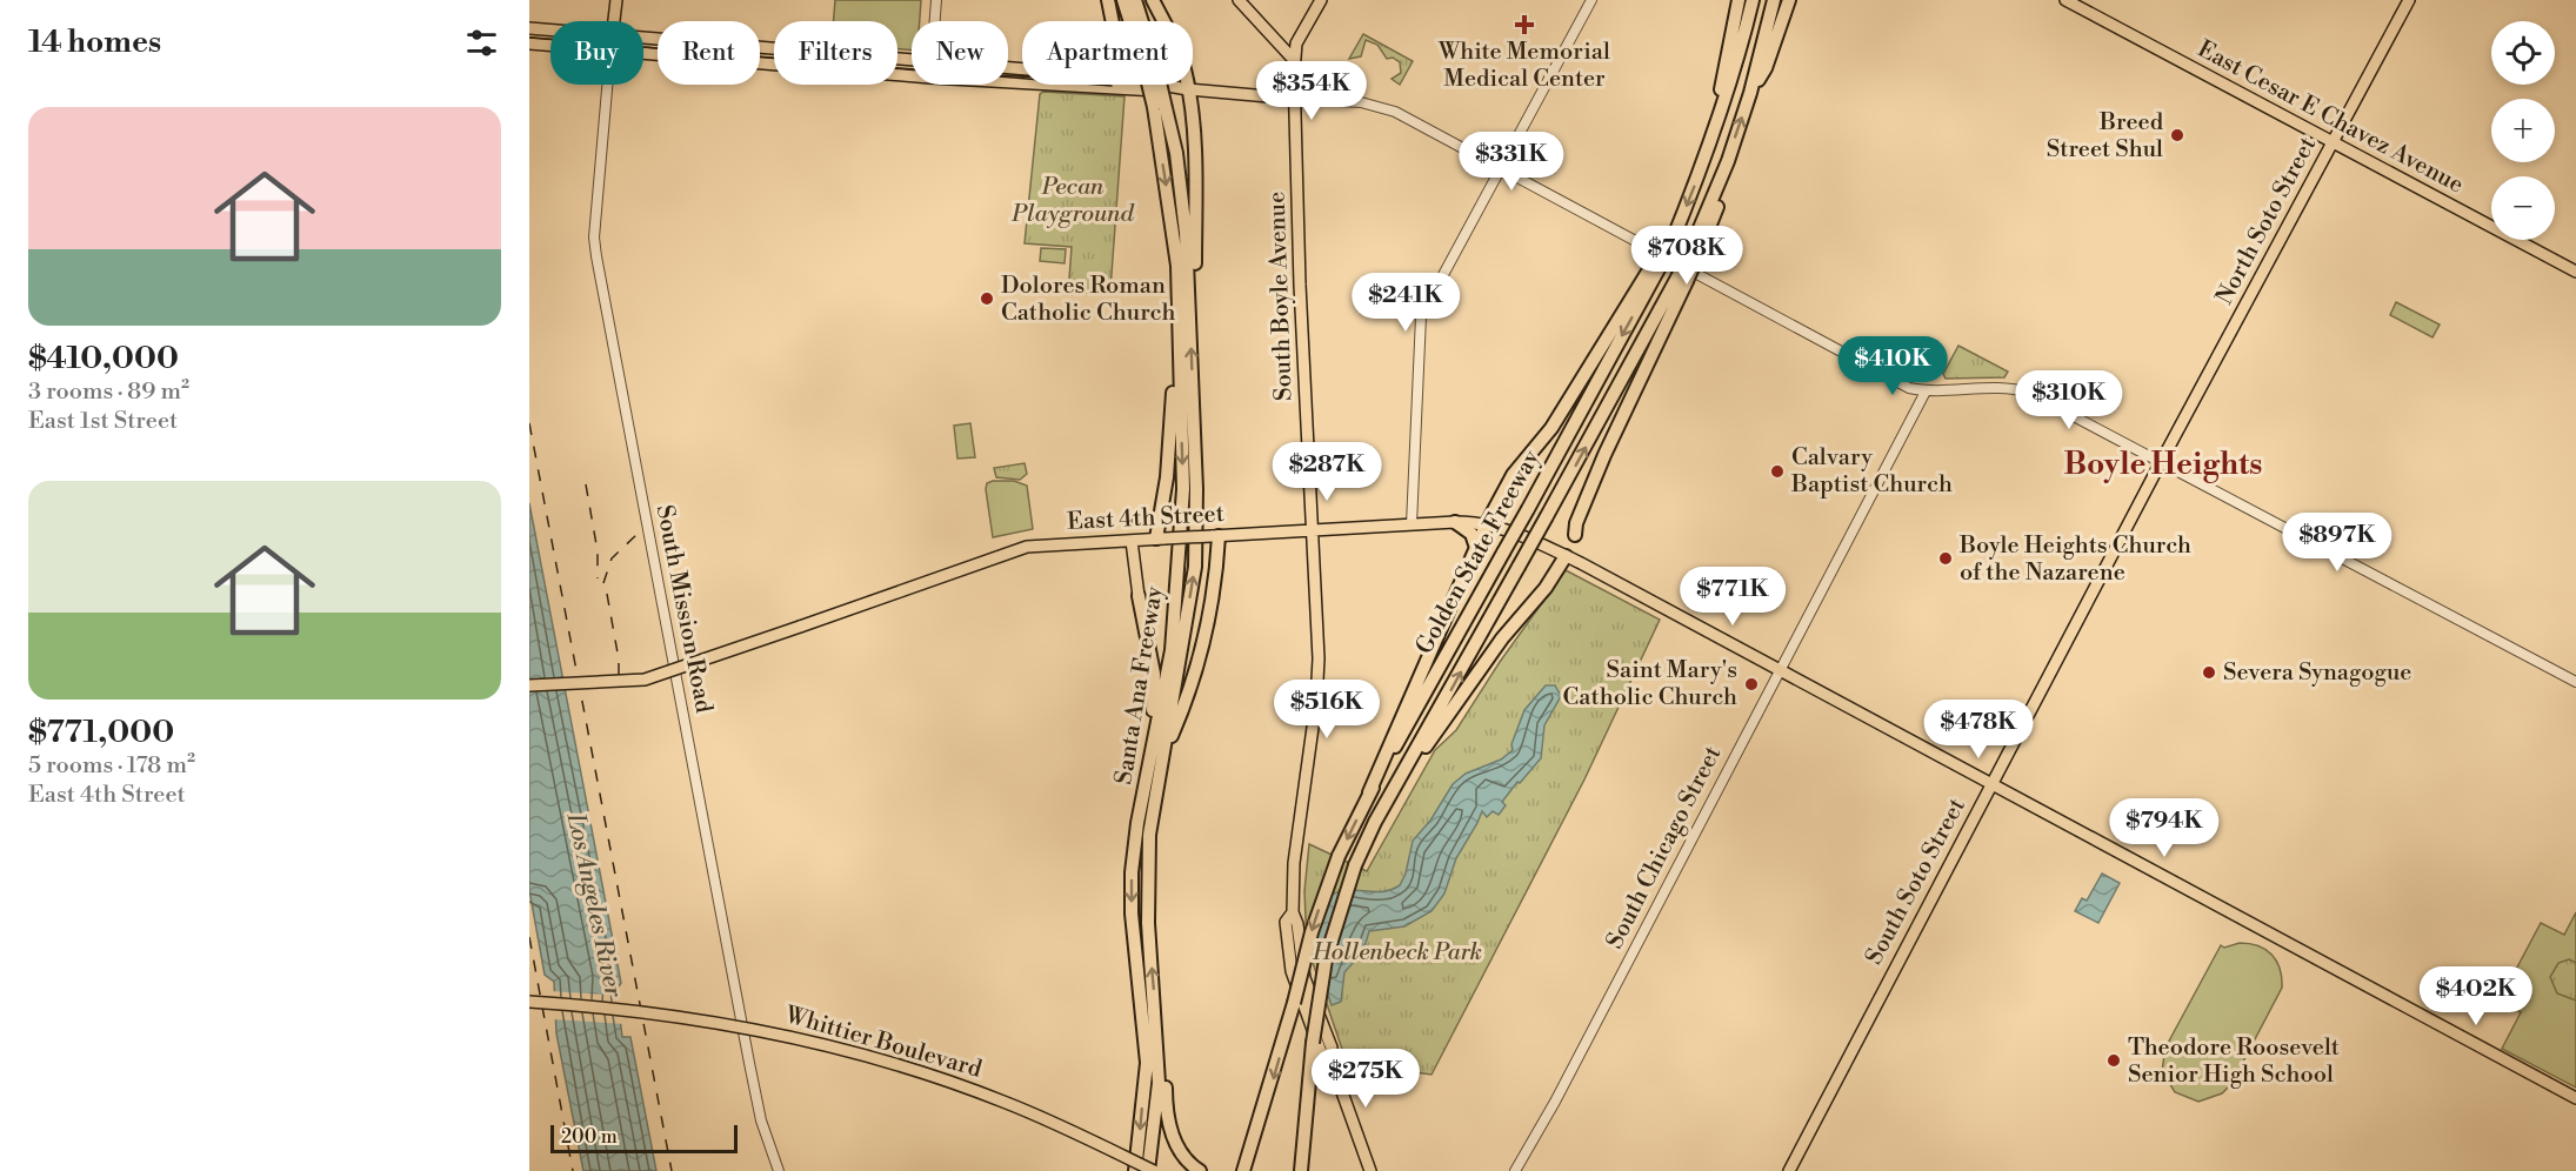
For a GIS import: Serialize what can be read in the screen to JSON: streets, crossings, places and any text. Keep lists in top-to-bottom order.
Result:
{
  "streets": {
    "highway": ["Golden State Freeway", "Santa Ana Freeway"],
    "main road": [
      "East Cesar E Chavez Avenue",
      "North Soto Street",
      "South Boyle Avenue",
      "East 4th Street",
      "South Soto Street",
      "Whittier Boulevard"
    ],
    "street": ["South Mission Road", "South Chicago Street"]
  },
  "crossings": [
    ["East Cesar E Chavez Avenue", "North Soto Street"],
    ["North Soto Street", "South Soto Street"],
    ["South Boyle Avenue", "East 4th Street"],
    ["East 4th Street", "South Chicago Street"],
    ["East 4th Street", "South Soto Street"],
    ["Santa Ana Freeway", "Whittier Boulevard"]
  ],
  "districts": ["Boyle Heights"],
  "water": ["Los Angeles River"],
  "parks": ["Pecan Playground", "Hollenbeck Park"],
  "places": {
    "health": ["White Memorial Medical Center"],
    "other": [
      "Breed Street Shul",
      "Dolores Roman Catholic Church",
      "Calvary Baptist Church",
      "Boyle Heights Church of the Nazarene",
      "Severa Synagogue",
      "Saint Mary's Catholic Church",
      "Theodore Roosevelt Senior High School"
    ]
  },
  "scale_bar": "200 m",
  "page": {
    "heading": "14 homes",
    "map_buttons": ["+", "−"],
    "chip": [
      "Buy",
      "Rent",
      "Filters",
      "New",
      "Apartment"
    ],
    "price": [
      "$354K",
      "$331K",
      "$708K",
      "$241K",
      "$410K",
      "$310K",
      "$287K",
      "$897K",
      "$771K",
      "$516K",
      "$478K",
      "$794K",
      "$402K",
      "$275K"
    ],
    "list": [
      {
        "name": "$410,000",
        "note": "3 rooms · 89 m² · East 1st Street"
      },
      {
        "name": "$771,000",
        "note": "5 rooms · 178 m² · East 4th Street"
      }
    ],
    "scale": "200 m"
  }
}
